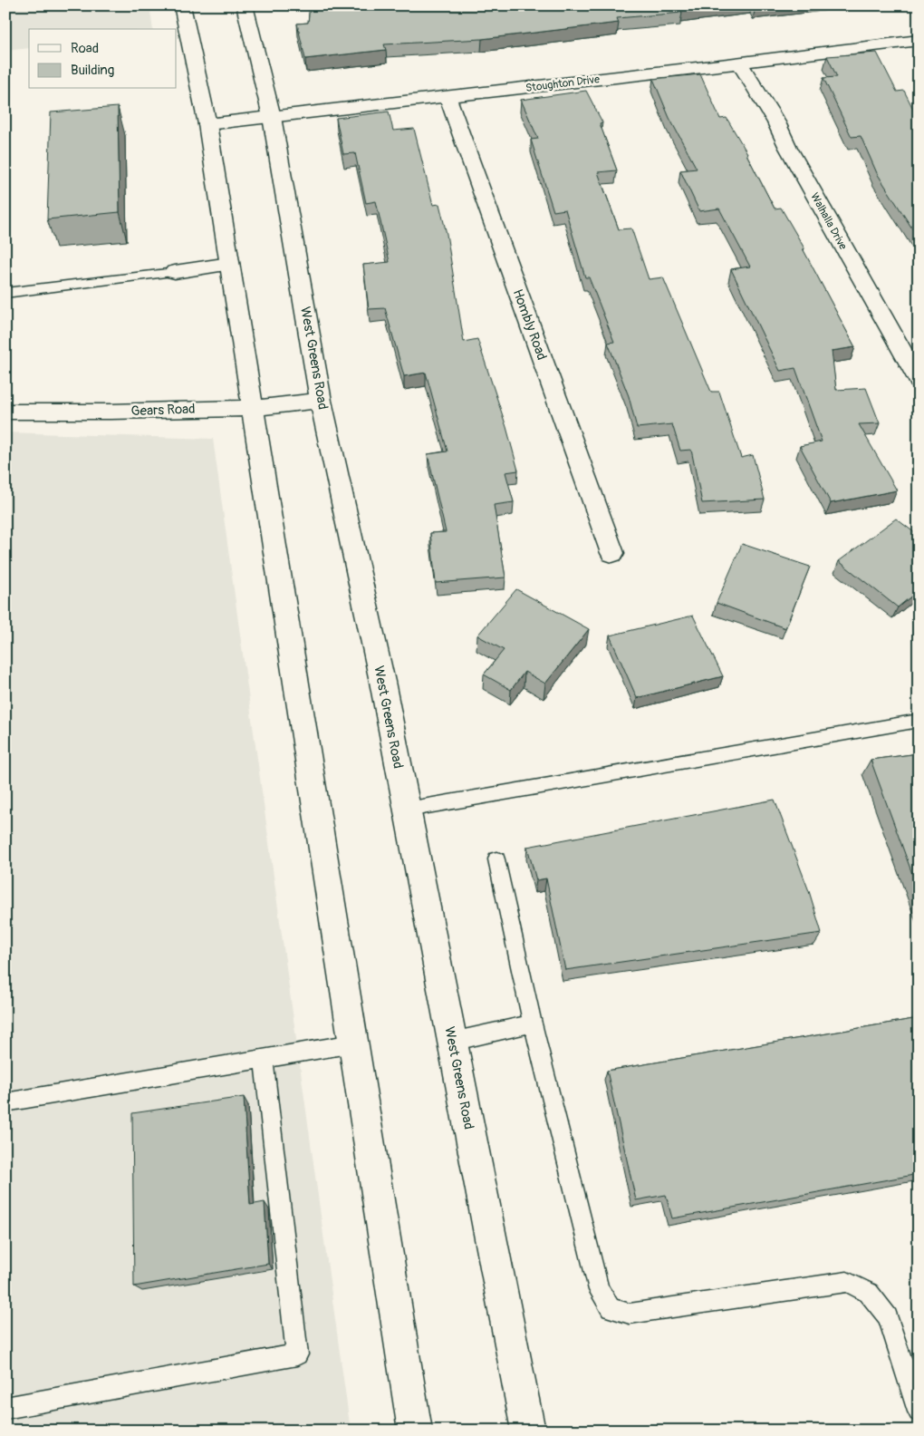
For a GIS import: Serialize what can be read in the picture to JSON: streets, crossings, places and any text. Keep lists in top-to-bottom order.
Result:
{
  "streets": {
    "main road": [
      "Stoughton Drive",
      "Walhalla Drive",
      "Hombly Road",
      "West Greens Road",
      "Gears Road"
    ]
  },
  "crossings": [
    ["Stoughton Drive", "Walhalla Drive"],
    ["Stoughton Drive", "Hombly Road"],
    ["Stoughton Drive", "West Greens Road"],
    ["West Greens Road", "Gears Road"]
  ],
  "legend": ["Road", "Building"]
}
